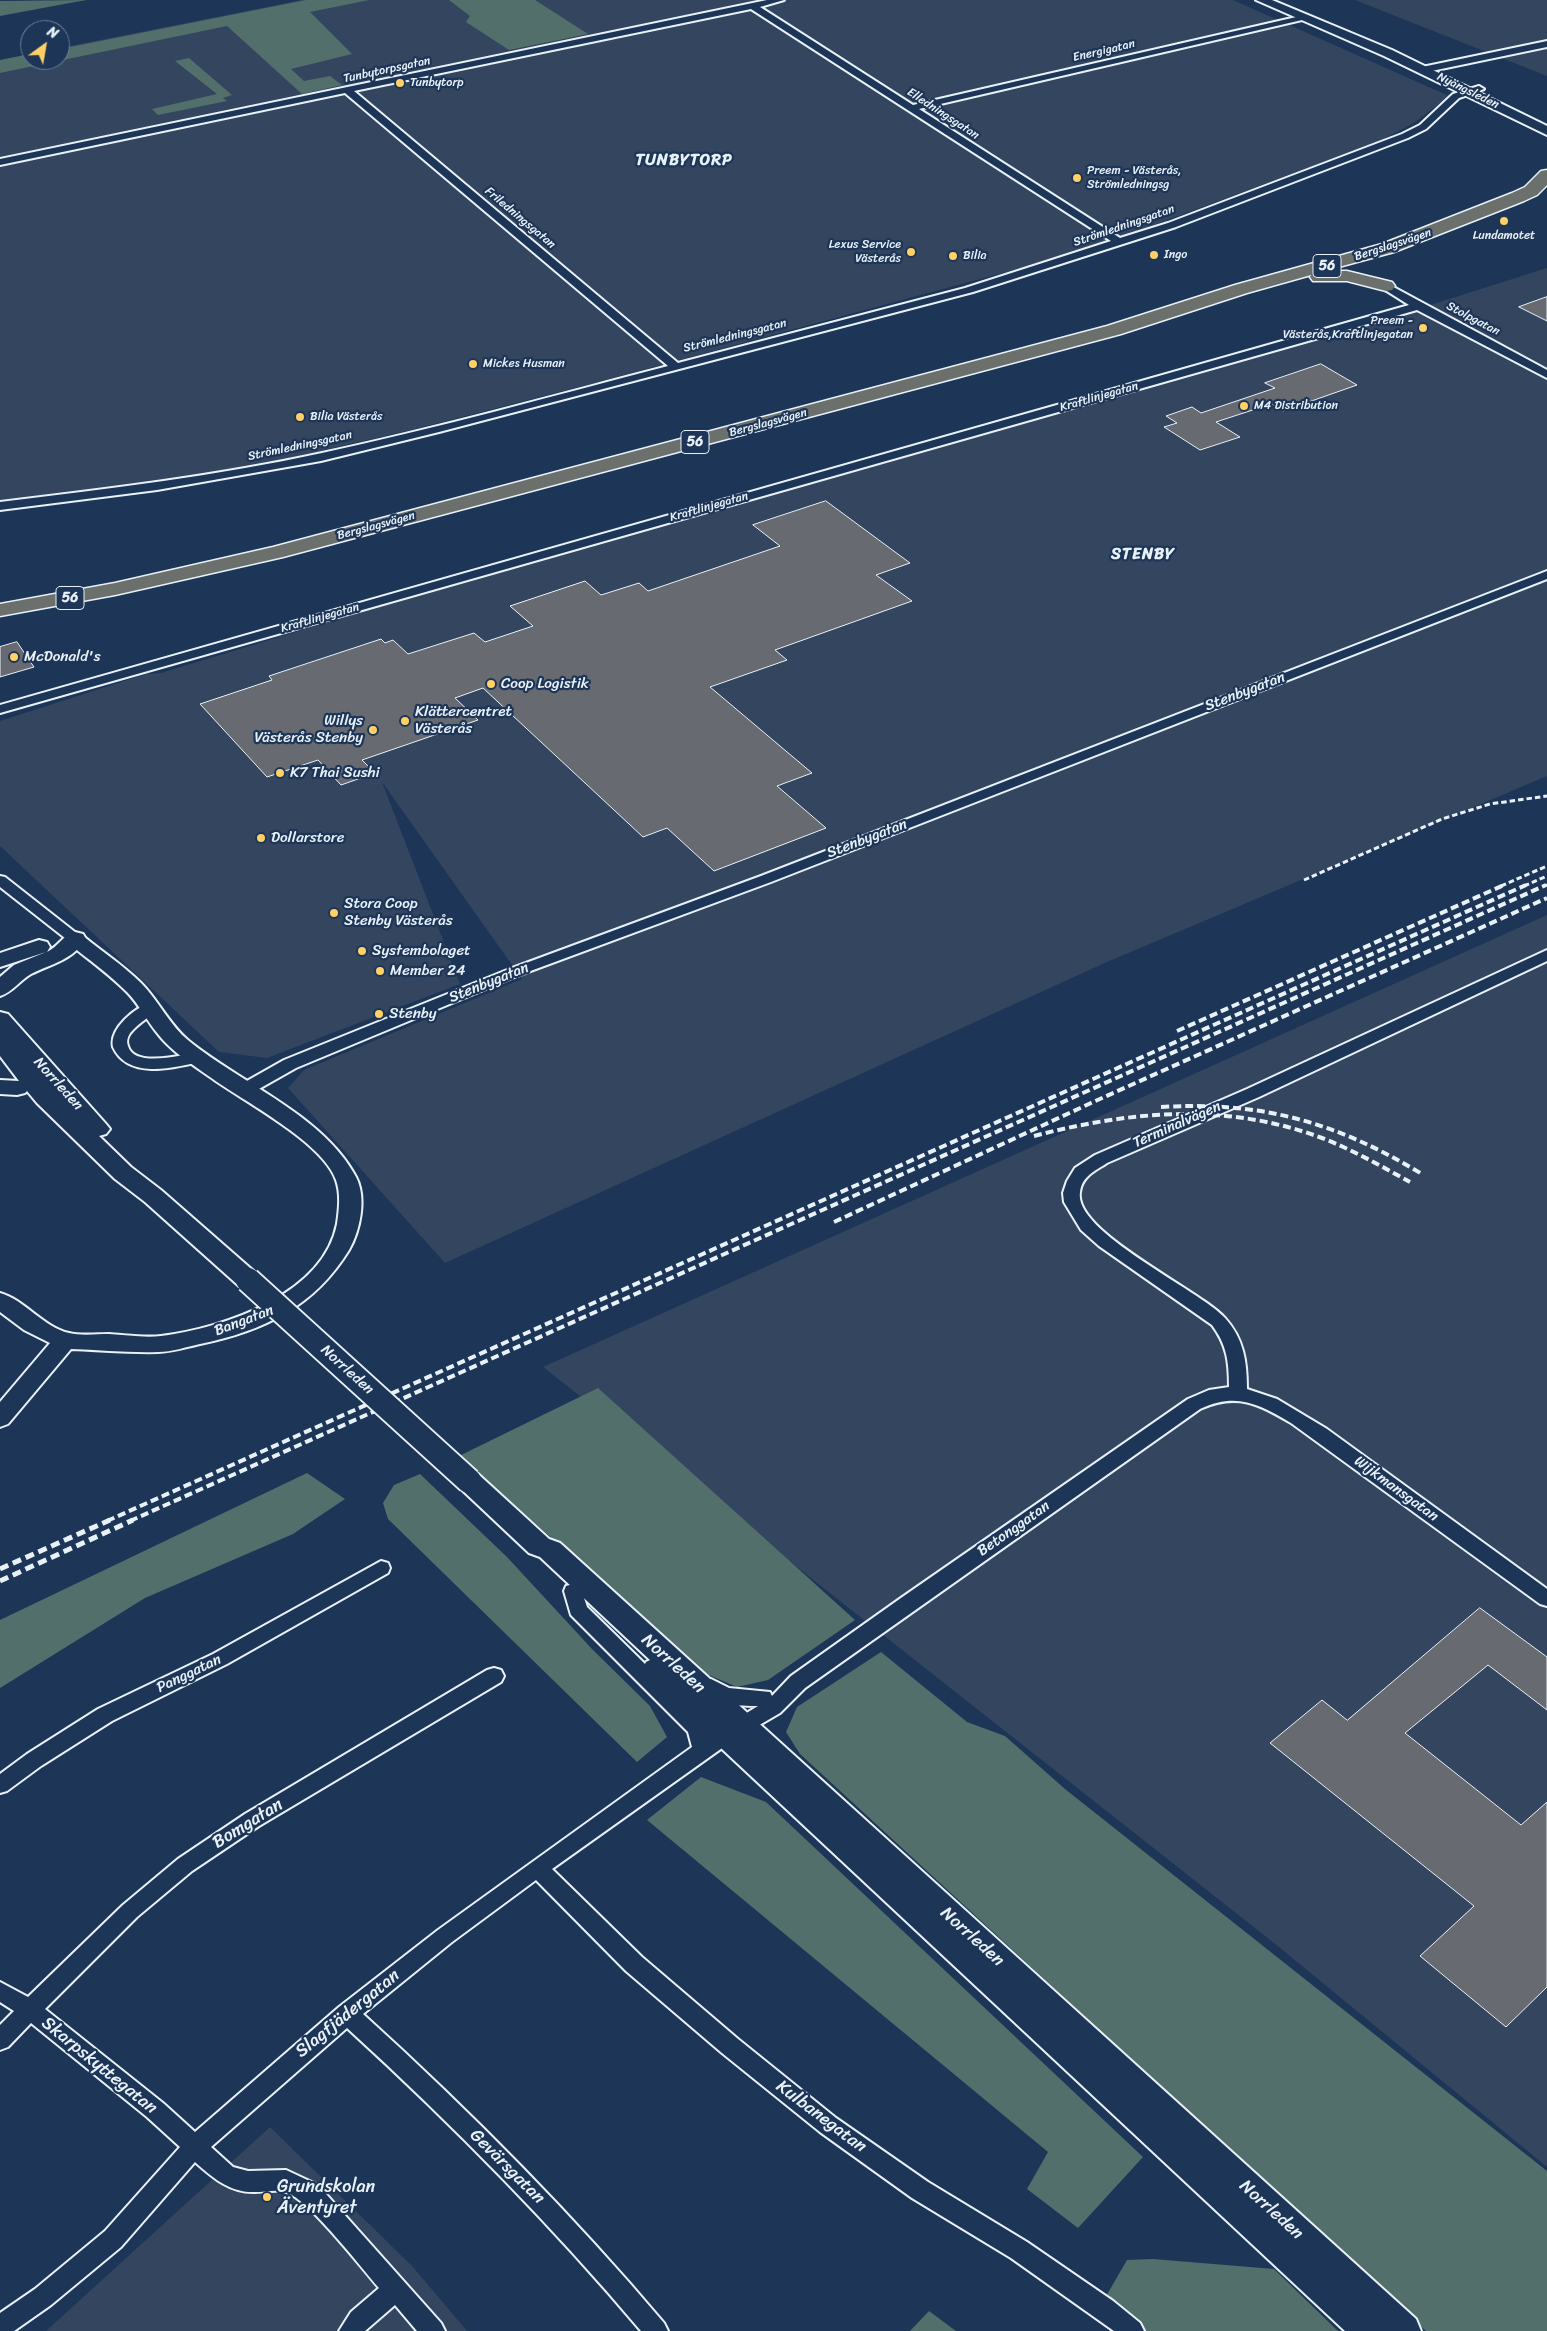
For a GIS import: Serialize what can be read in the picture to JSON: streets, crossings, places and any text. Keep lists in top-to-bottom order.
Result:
{
  "streets": {
    "highway": ["Bergslagsvägen", "56"],
    "main road": ["Norrleden"],
    "street": [
      "Energigatan",
      "Tunbytorpsgatan",
      "Nyängsleden",
      "Elledningsgatan",
      "Friledningsgatan",
      "Strömledningsgatan",
      "Stolpgatan",
      "Kraftlinjegatan",
      "Stenbygatan",
      "Terminalvägen",
      "Bangatan",
      "Wijkmansgatan",
      "Betonggatan",
      "Panggatan",
      "Bomgatan",
      "Slagfjädergatan",
      "Skarpskyttegatan",
      "Kulbanegatan",
      "Gevärsgatan"
    ]
  },
  "crossings": [
    ["Energigatan", "Nyängsleden"],
    ["Energigatan", "Elledningsgatan"],
    ["Tunbytorpsgatan", "Elledningsgatan"],
    ["Tunbytorpsgatan", "Friledningsgatan"],
    ["Nyängsleden", "Strömledningsgatan"],
    ["Elledningsgatan", "Strömledningsgatan"],
    ["Friledningsgatan", "Strömledningsgatan"],
    ["Stolpgatan", "Kraftlinjegatan"],
    ["Stenbygatan", "Bangatan"],
    ["Norrleden", "Betonggatan"],
    ["Norrleden", "Slagfjädergatan"],
    ["Terminalvägen", "Wijkmansgatan"],
    ["Terminalvägen", "Betonggatan"],
    ["Wijkmansgatan", "Betonggatan"],
    ["Betonggatan", "Slagfjädergatan"],
    ["Bomgatan", "Skarpskyttegatan"],
    ["Slagfjädergatan", "Skarpskyttegatan"],
    ["Slagfjädergatan", "Kulbanegatan"],
    ["Slagfjädergatan", "Gevärsgatan"]
  ],
  "districts": ["TUNBYTORP", "STENBY"],
  "places": [
    "Tunbytorp",
    "Preem - Västerås, Strömledningsg",
    "Lundamotet",
    "Lexus Service Västerås",
    "Ingo",
    "Bilia",
    "Preem - Västerås,Kraftlinjegatan",
    "Mickes Husman",
    "M4 Distribution",
    "Bilia Västerås",
    "McDonald's",
    "Coop Logistik",
    "Klättercentret Västerås",
    "Willys Västerås Stenby",
    "K7 Thai Sushi",
    "Dollarstore",
    "Stora Coop Stenby Västerås",
    "Systembolaget",
    "Member 24",
    "Stenby",
    "Grundskolan Äventyret"
  ],
  "north": "top right"
}
